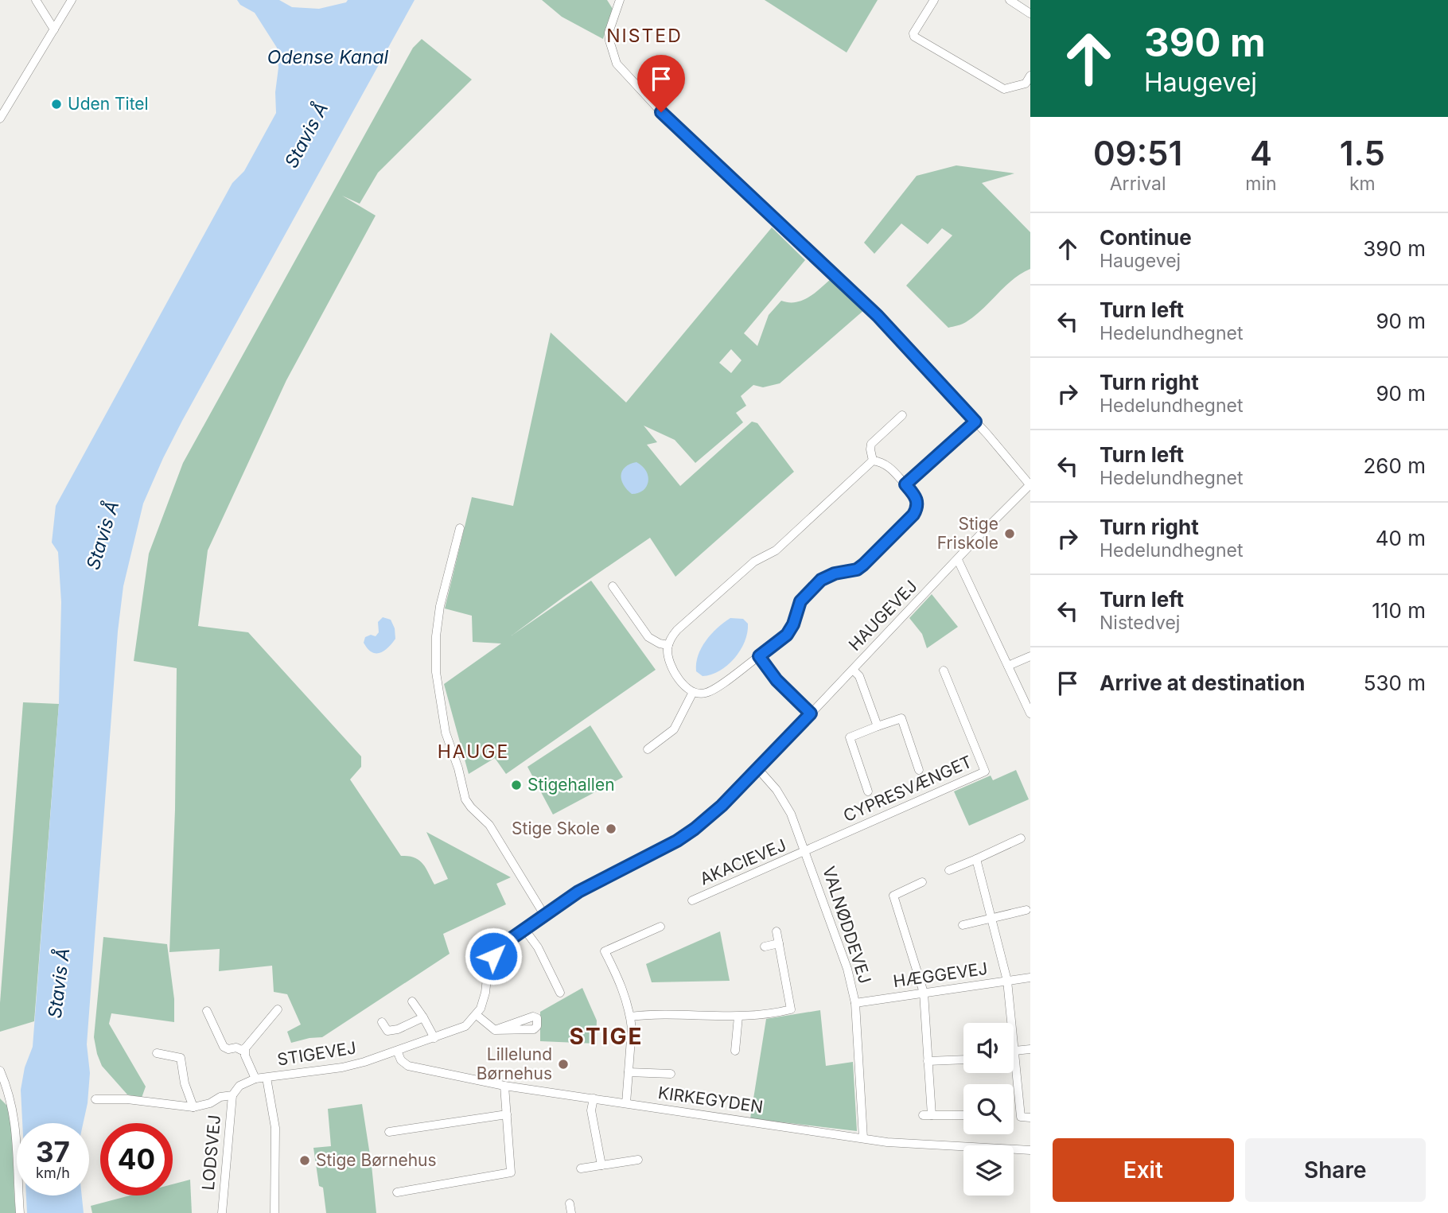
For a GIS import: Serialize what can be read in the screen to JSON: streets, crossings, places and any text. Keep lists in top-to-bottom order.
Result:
{
  "streets": {
    "street": [
      "HAUGEVEJ",
      "CYPRESVÆNGET",
      "AKACIEVEJ",
      "VALNØDDEVEJ",
      "HÆGGEVEJ",
      "STIGEVEJ",
      "KIRKEGYDEN",
      "LODSVEJ"
    ]
  },
  "crossings": [
    ["HAUGEVEJ", "VALNØDDEVEJ"],
    ["CYPRESVÆNGET", "AKACIEVEJ"],
    ["CYPRESVÆNGET", "VALNØDDEVEJ"],
    ["AKACIEVEJ", "VALNØDDEVEJ"],
    ["VALNØDDEVEJ", "HÆGGEVEJ"],
    ["VALNØDDEVEJ", "KIRKEGYDEN"],
    ["STIGEVEJ", "KIRKEGYDEN"]
  ],
  "districts": ["NISTED", "HAUGE", "STIGE"],
  "water": ["Odense Kanal", "Stavis Å"],
  "places": [
    "Uden Titel",
    "Stige Friskole",
    "Stigehallen",
    "Stige Skole",
    "Lillelund Børnehus",
    "Stige Børnehus"
  ],
  "page": {
    "turn": ["390 m", "Haugevej"],
    "eta": [
      "09:51",
      "Arrival",
      "4",
      "min",
      "1.5",
      "km"
    ],
    "list": [
      {
        "name": "Continue",
        "note": "Haugevej",
        "value": "390 m"
      },
      {
        "name": "Turn left",
        "note": "Hedelundhegnet",
        "value": "90 m"
      },
      {
        "name": "Turn right",
        "note": "Hedelundhegnet",
        "value": "90 m"
      },
      {
        "name": "Turn left",
        "note": "Hedelundhegnet",
        "value": "260 m"
      },
      {
        "name": "Turn right",
        "note": "Hedelundhegnet",
        "value": "40 m"
      },
      {
        "name": "Turn left",
        "note": "Nistedvej",
        "value": "110 m"
      },
      {
        "name": "Arrive at destination",
        "value": "530 m"
      }
    ],
    "speed": "37 km/h",
    "limit": "40",
    "buttons": ["Exit", "Share"]
  }
}
